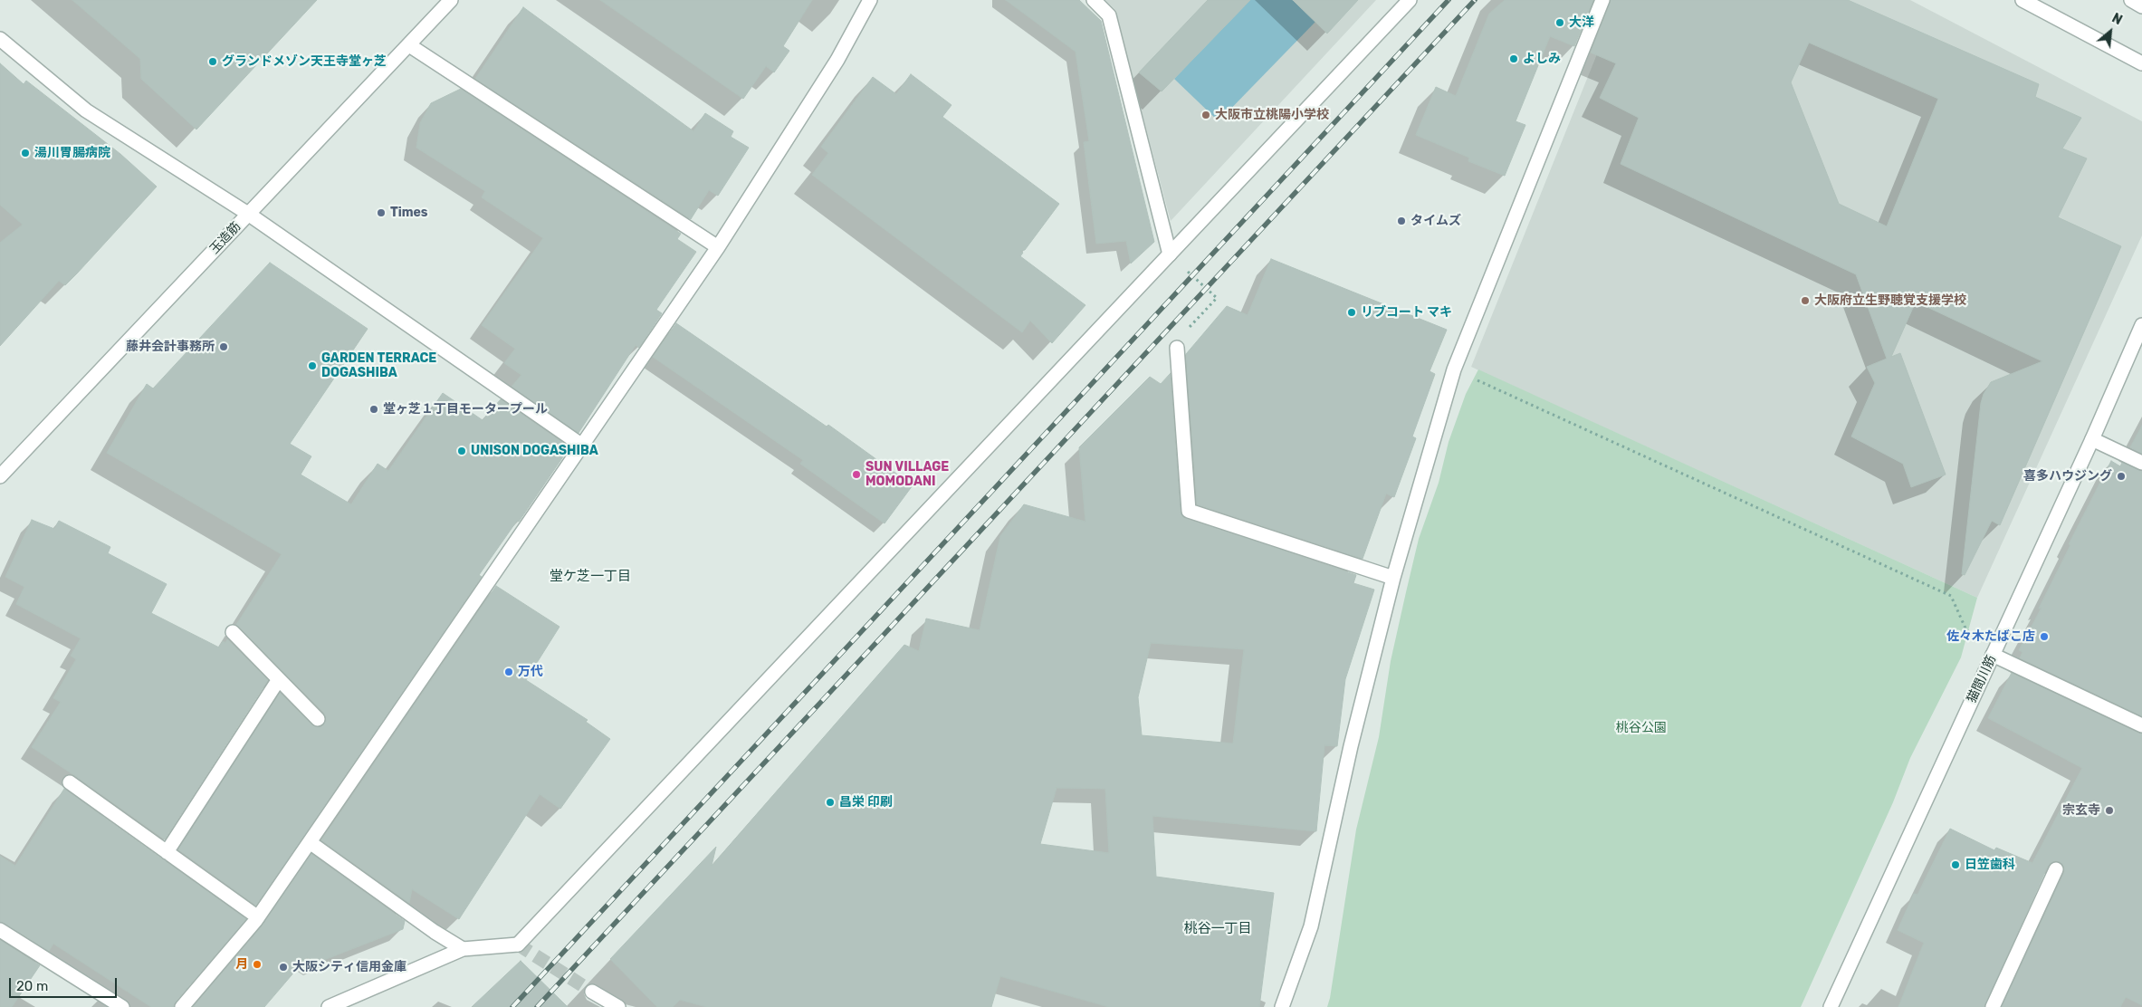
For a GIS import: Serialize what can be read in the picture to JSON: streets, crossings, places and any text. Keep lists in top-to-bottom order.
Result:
{
  "streets": {
    "street": ["玉造筋", "猫間川筋"]
  },
  "districts": ["堂ケ芝一丁目", "桃谷一丁目"],
  "parks": ["桃谷公園"],
  "places": [
    "大洋",
    "よしみ",
    "グランドメゾン天王寺堂ヶ芝",
    "大阪市立桃陽小学校",
    "湯川胃腸病院",
    "Times",
    "タイムズ",
    "大阪府立生野聴覚支援学校",
    "リブコート マキ",
    "藤井会計事務所",
    "GARDEN TERRACE DOGASHIBA",
    "堂ヶ芝１丁目モータープール",
    "UNISON DOGASHIBA",
    "SUN VILLAGE MOMODANI",
    "喜多ハウジング",
    "佐々木たばこ店",
    "万代",
    "昌栄 印刷",
    "宗玄寺",
    "日笠歯科",
    "月",
    "大阪シティ信用金庫"
  ],
  "scale_bar": "20 m",
  "north": "top right"
}
